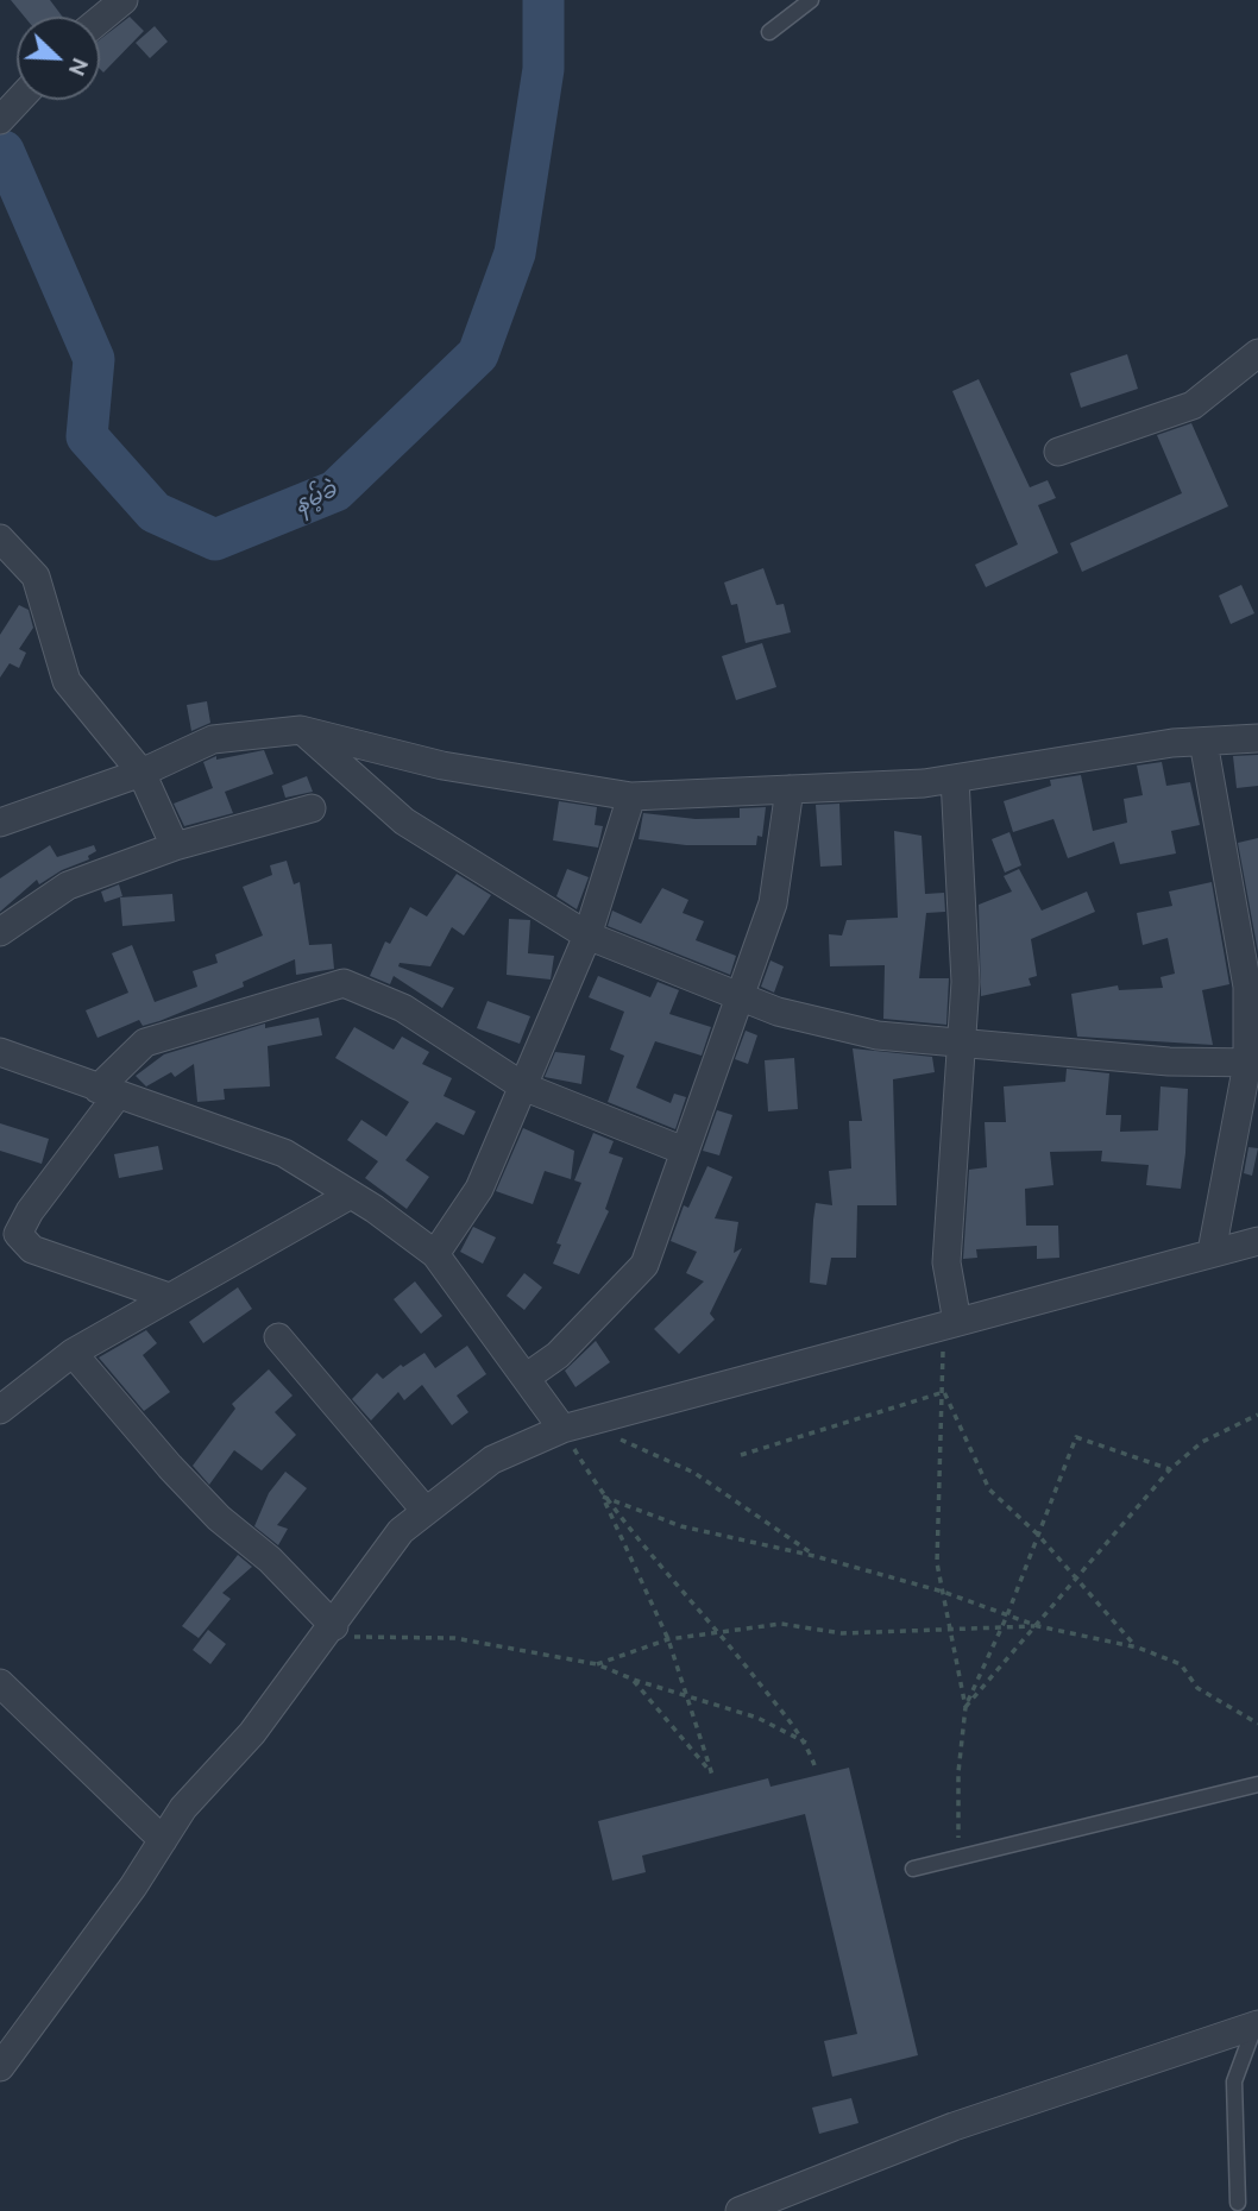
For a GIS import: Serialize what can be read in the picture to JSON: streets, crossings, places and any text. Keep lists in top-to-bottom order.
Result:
{
  "water": ["နမ့်ခဲ"],
  "north": "bottom right"
}
